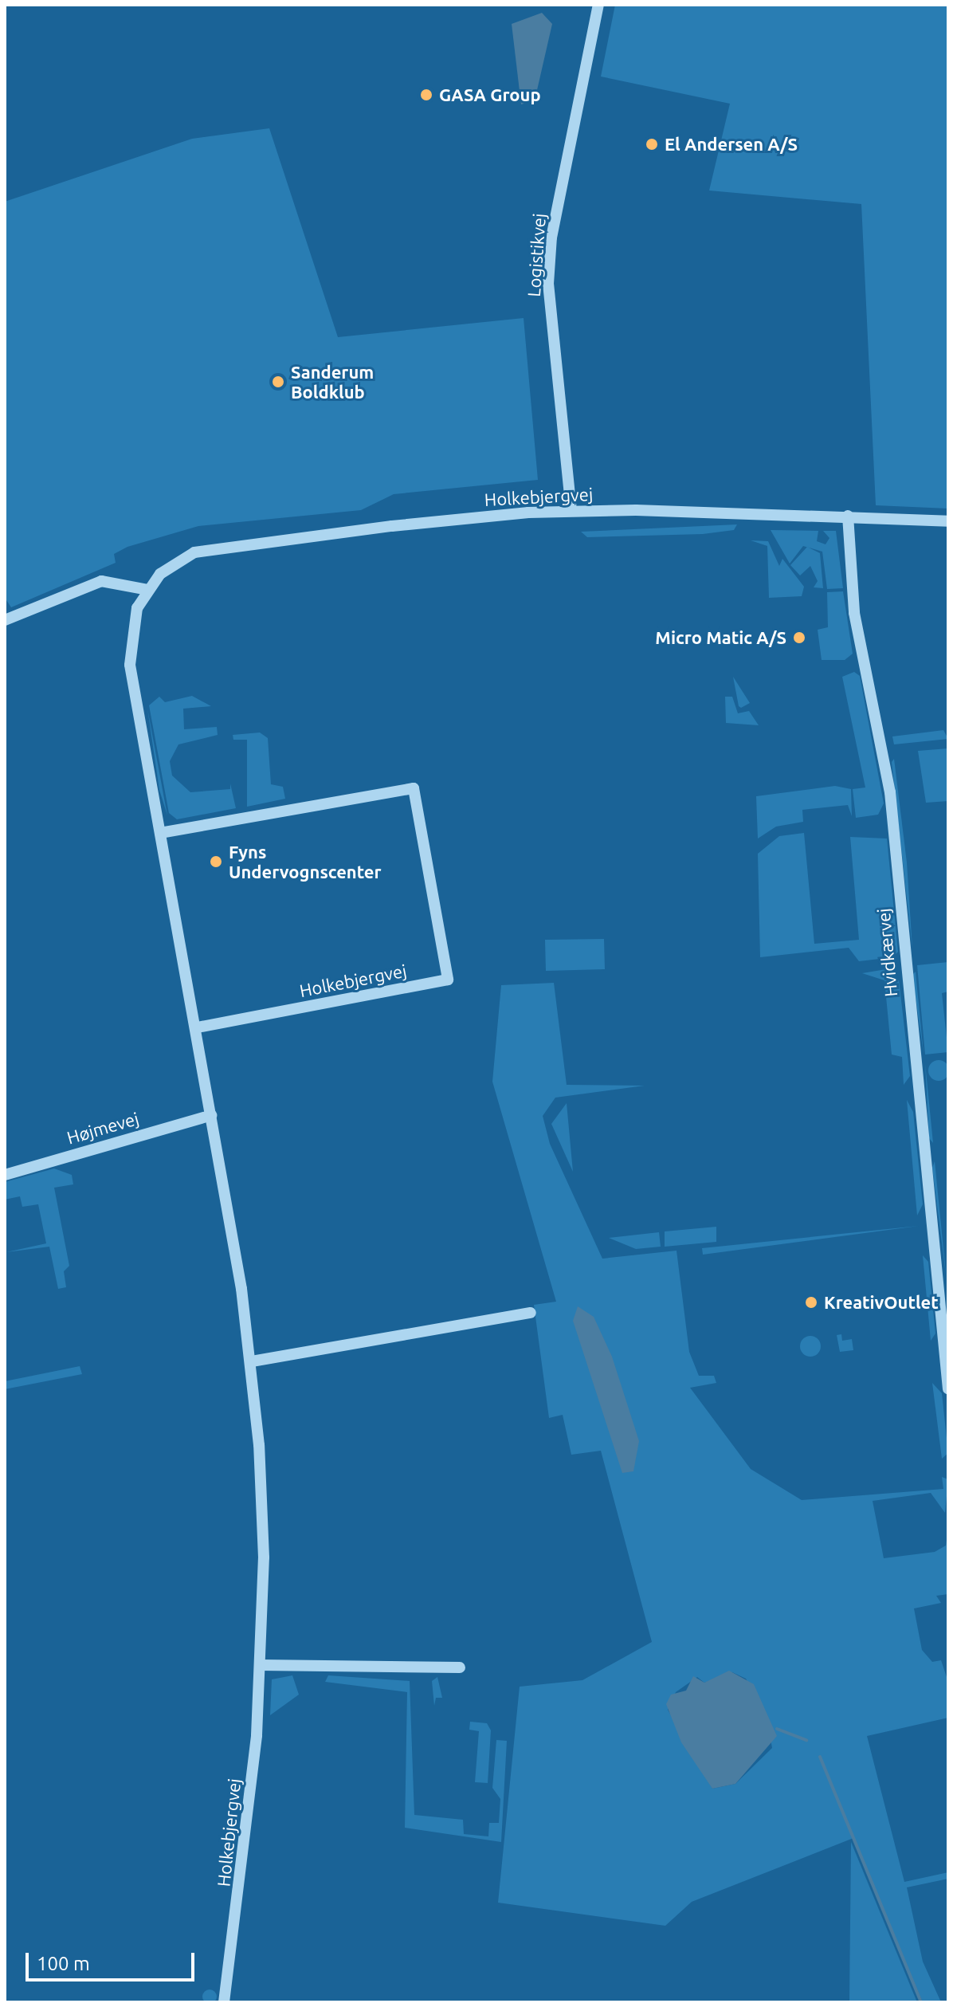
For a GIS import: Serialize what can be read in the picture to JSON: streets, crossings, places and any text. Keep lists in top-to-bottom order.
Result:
{
  "streets": {
    "street": [
      "Logistikvej",
      "Holkebjergvej",
      "Hvidkærvej",
      "Højmevej"
    ]
  },
  "crossings": [
    ["Logistikvej", "Holkebjergvej"],
    ["Holkebjergvej", "Hvidkærvej"],
    ["Holkebjergvej", "Højmevej"]
  ],
  "places": [
    "GASA Group",
    "El Andersen A/S",
    "Sanderum Boldklub",
    "Micro Matic A/S",
    "Fyns Undervognscenter",
    "KreativOutlet"
  ],
  "scale_bar": "100 m"
}
